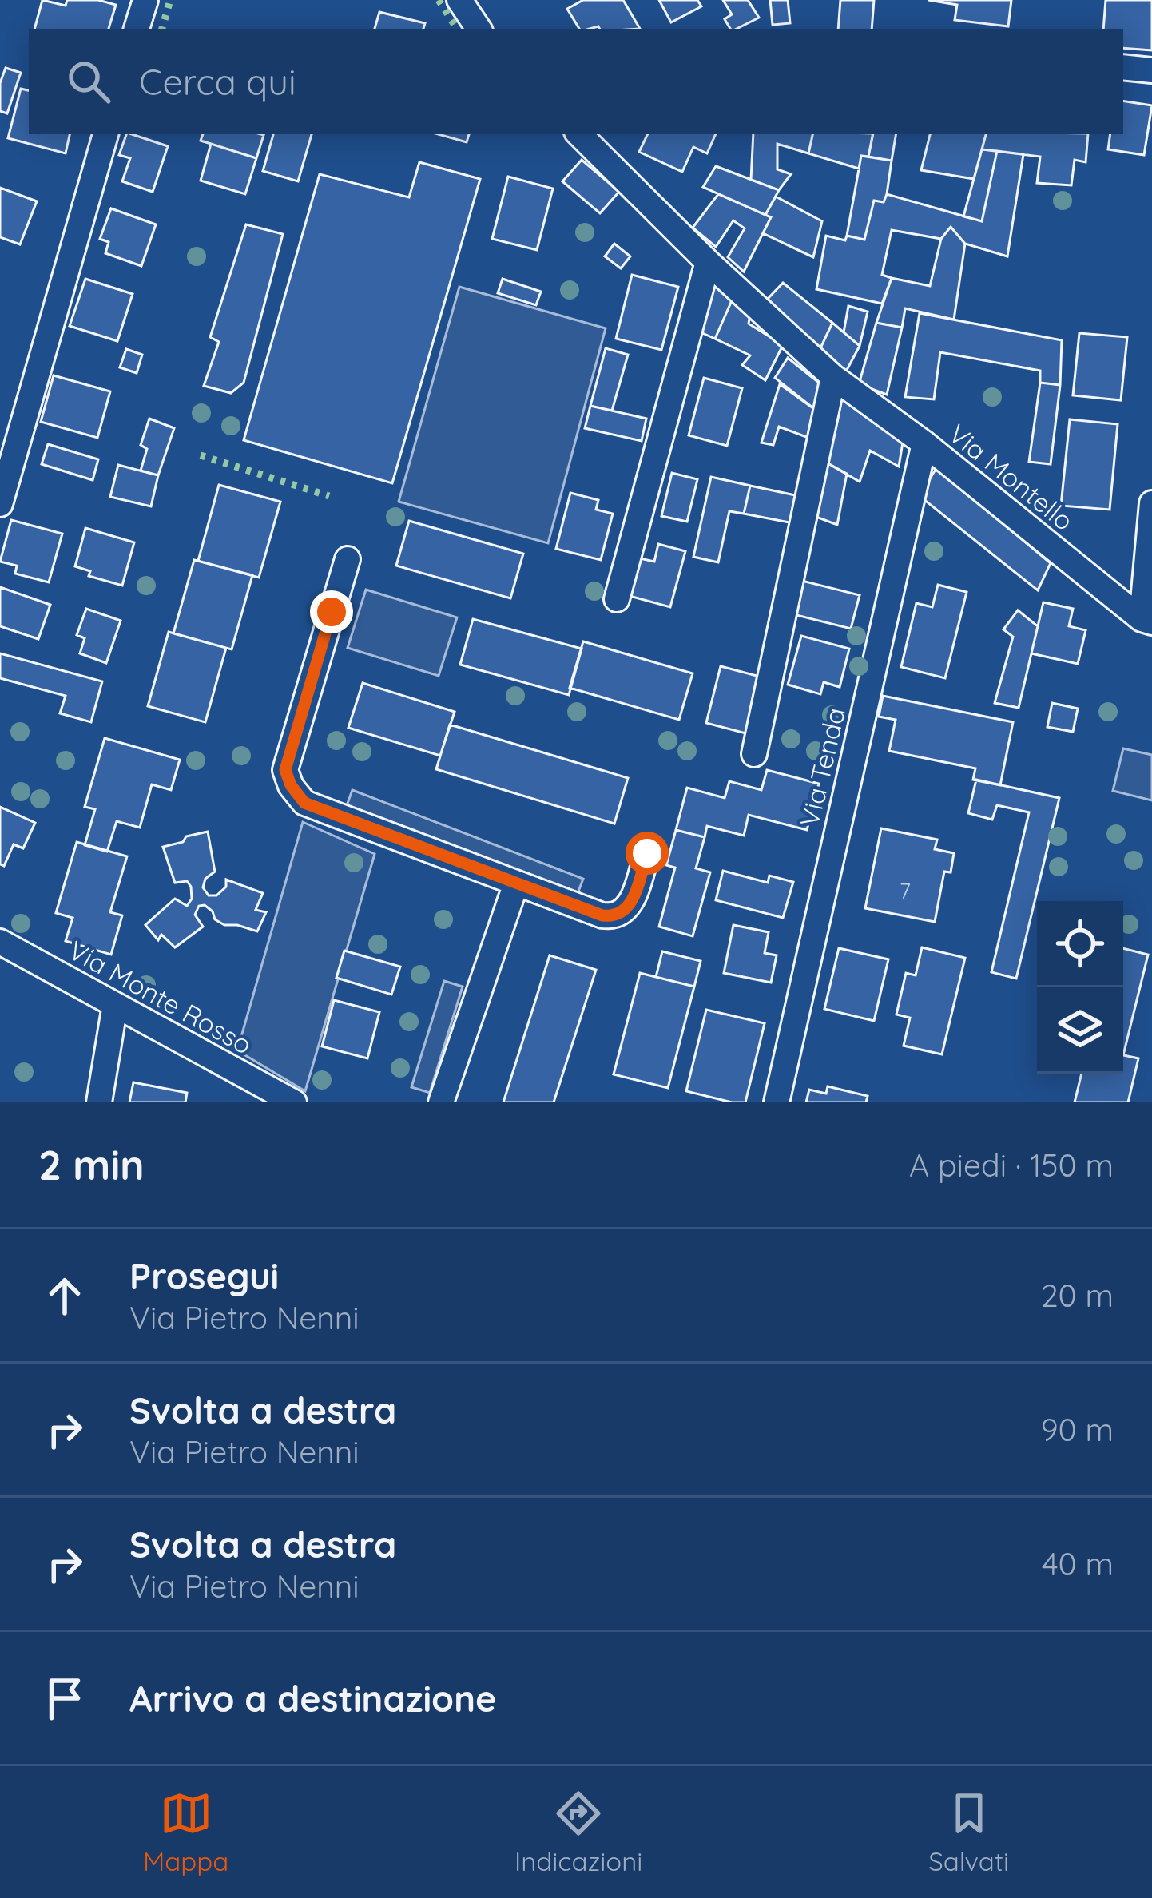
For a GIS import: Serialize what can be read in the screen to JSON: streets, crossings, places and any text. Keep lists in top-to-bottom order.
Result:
{
  "streets": {
    "street": ["Via Montello", "Via Tenda", "Via Monte Rosso"]
  },
  "crossings": [
    ["Via Montello", "Via Tenda"]
  ],
  "house_numbers": ["7"],
  "page": {
    "search": "Cerca qui",
    "heading": ["2 min", "A piedi · 150 m"],
    "list": [
      ["Prosegui", "Via Pietro Nenni", "20 m"],
      ["Svolta a destra", "Via Pietro Nenni", "90 m"],
      ["Svolta a destra", "Via Pietro Nenni", "40 m"],
      "Arrivo a destinazione"
    ],
    "nav": ["Mappa", "Indicazioni", "Salvati"]
  }
}
